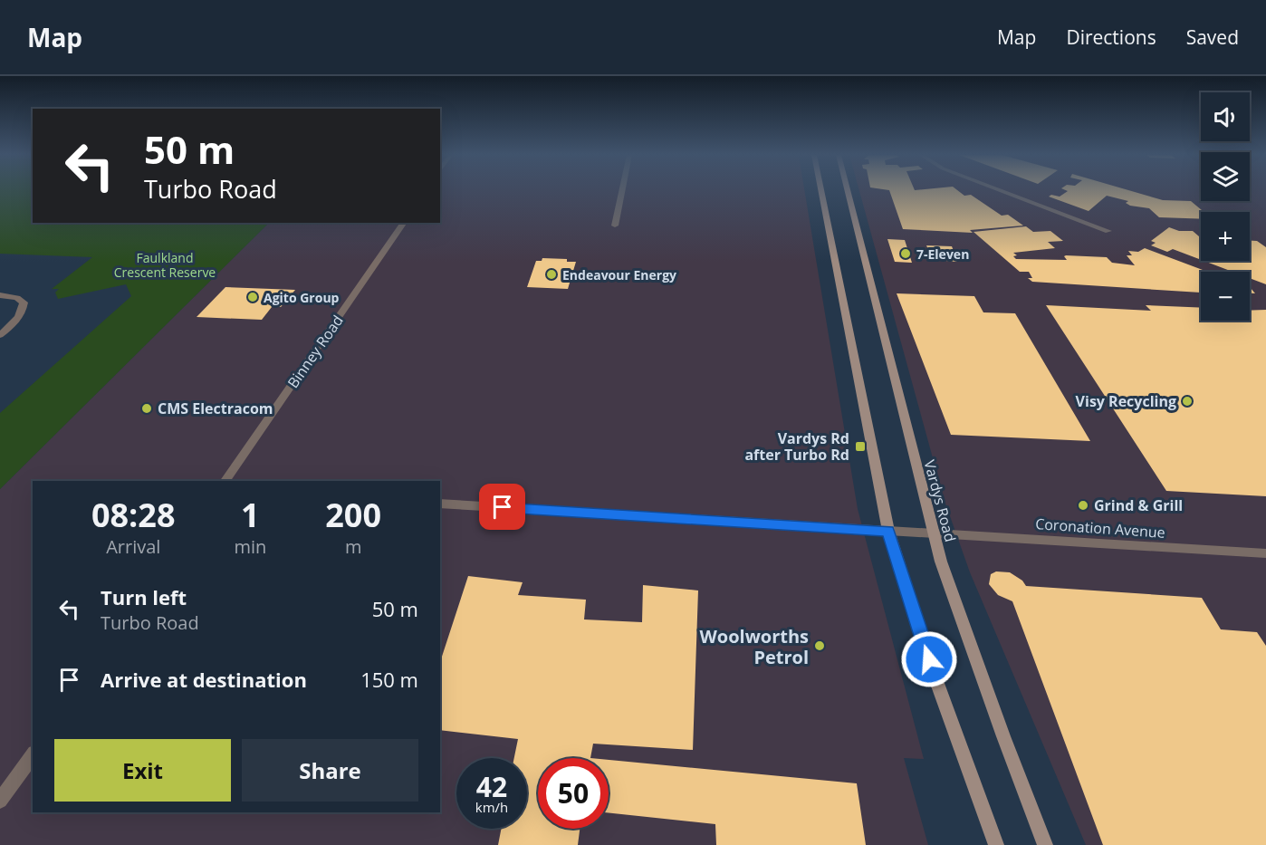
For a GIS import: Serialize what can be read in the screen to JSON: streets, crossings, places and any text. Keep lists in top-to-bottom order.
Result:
{
  "streets": {
    "main road": ["Vardys Road"],
    "street": ["Binney Road", "Coronation Avenue"]
  },
  "crossings": [
    ["Vardys Road", "Coronation Avenue"]
  ],
  "parks": ["Faulkland Crescent Reserve"],
  "places": {
    "other": [
      "7-Eleven",
      "Endeavour Energy",
      "Agito Group",
      "Visy Recycling",
      "CMS Electracom",
      "Grind & Grill",
      "Woolworths Petrol"
    ],
    "transit": ["Vardys Rd after Turbo Rd"]
  },
  "page": {
    "header": "Map",
    "nav": ["Map", "Directions", "Saved"],
    "map_buttons": ["+", "−"],
    "turn": ["50 m", "Turbo Road"],
    "eta": [
      "08:28",
      "Arrival",
      "1",
      "min",
      "200",
      "m"
    ],
    "list": [
      {
        "name": "Turn left",
        "note": "Turbo Road",
        "value": "50 m"
      },
      {
        "name": "Arrive at destination",
        "value": "150 m"
      }
    ],
    "buttons": ["Exit", "Share"],
    "speed": "42 km/h",
    "limit": "50"
  }
}
